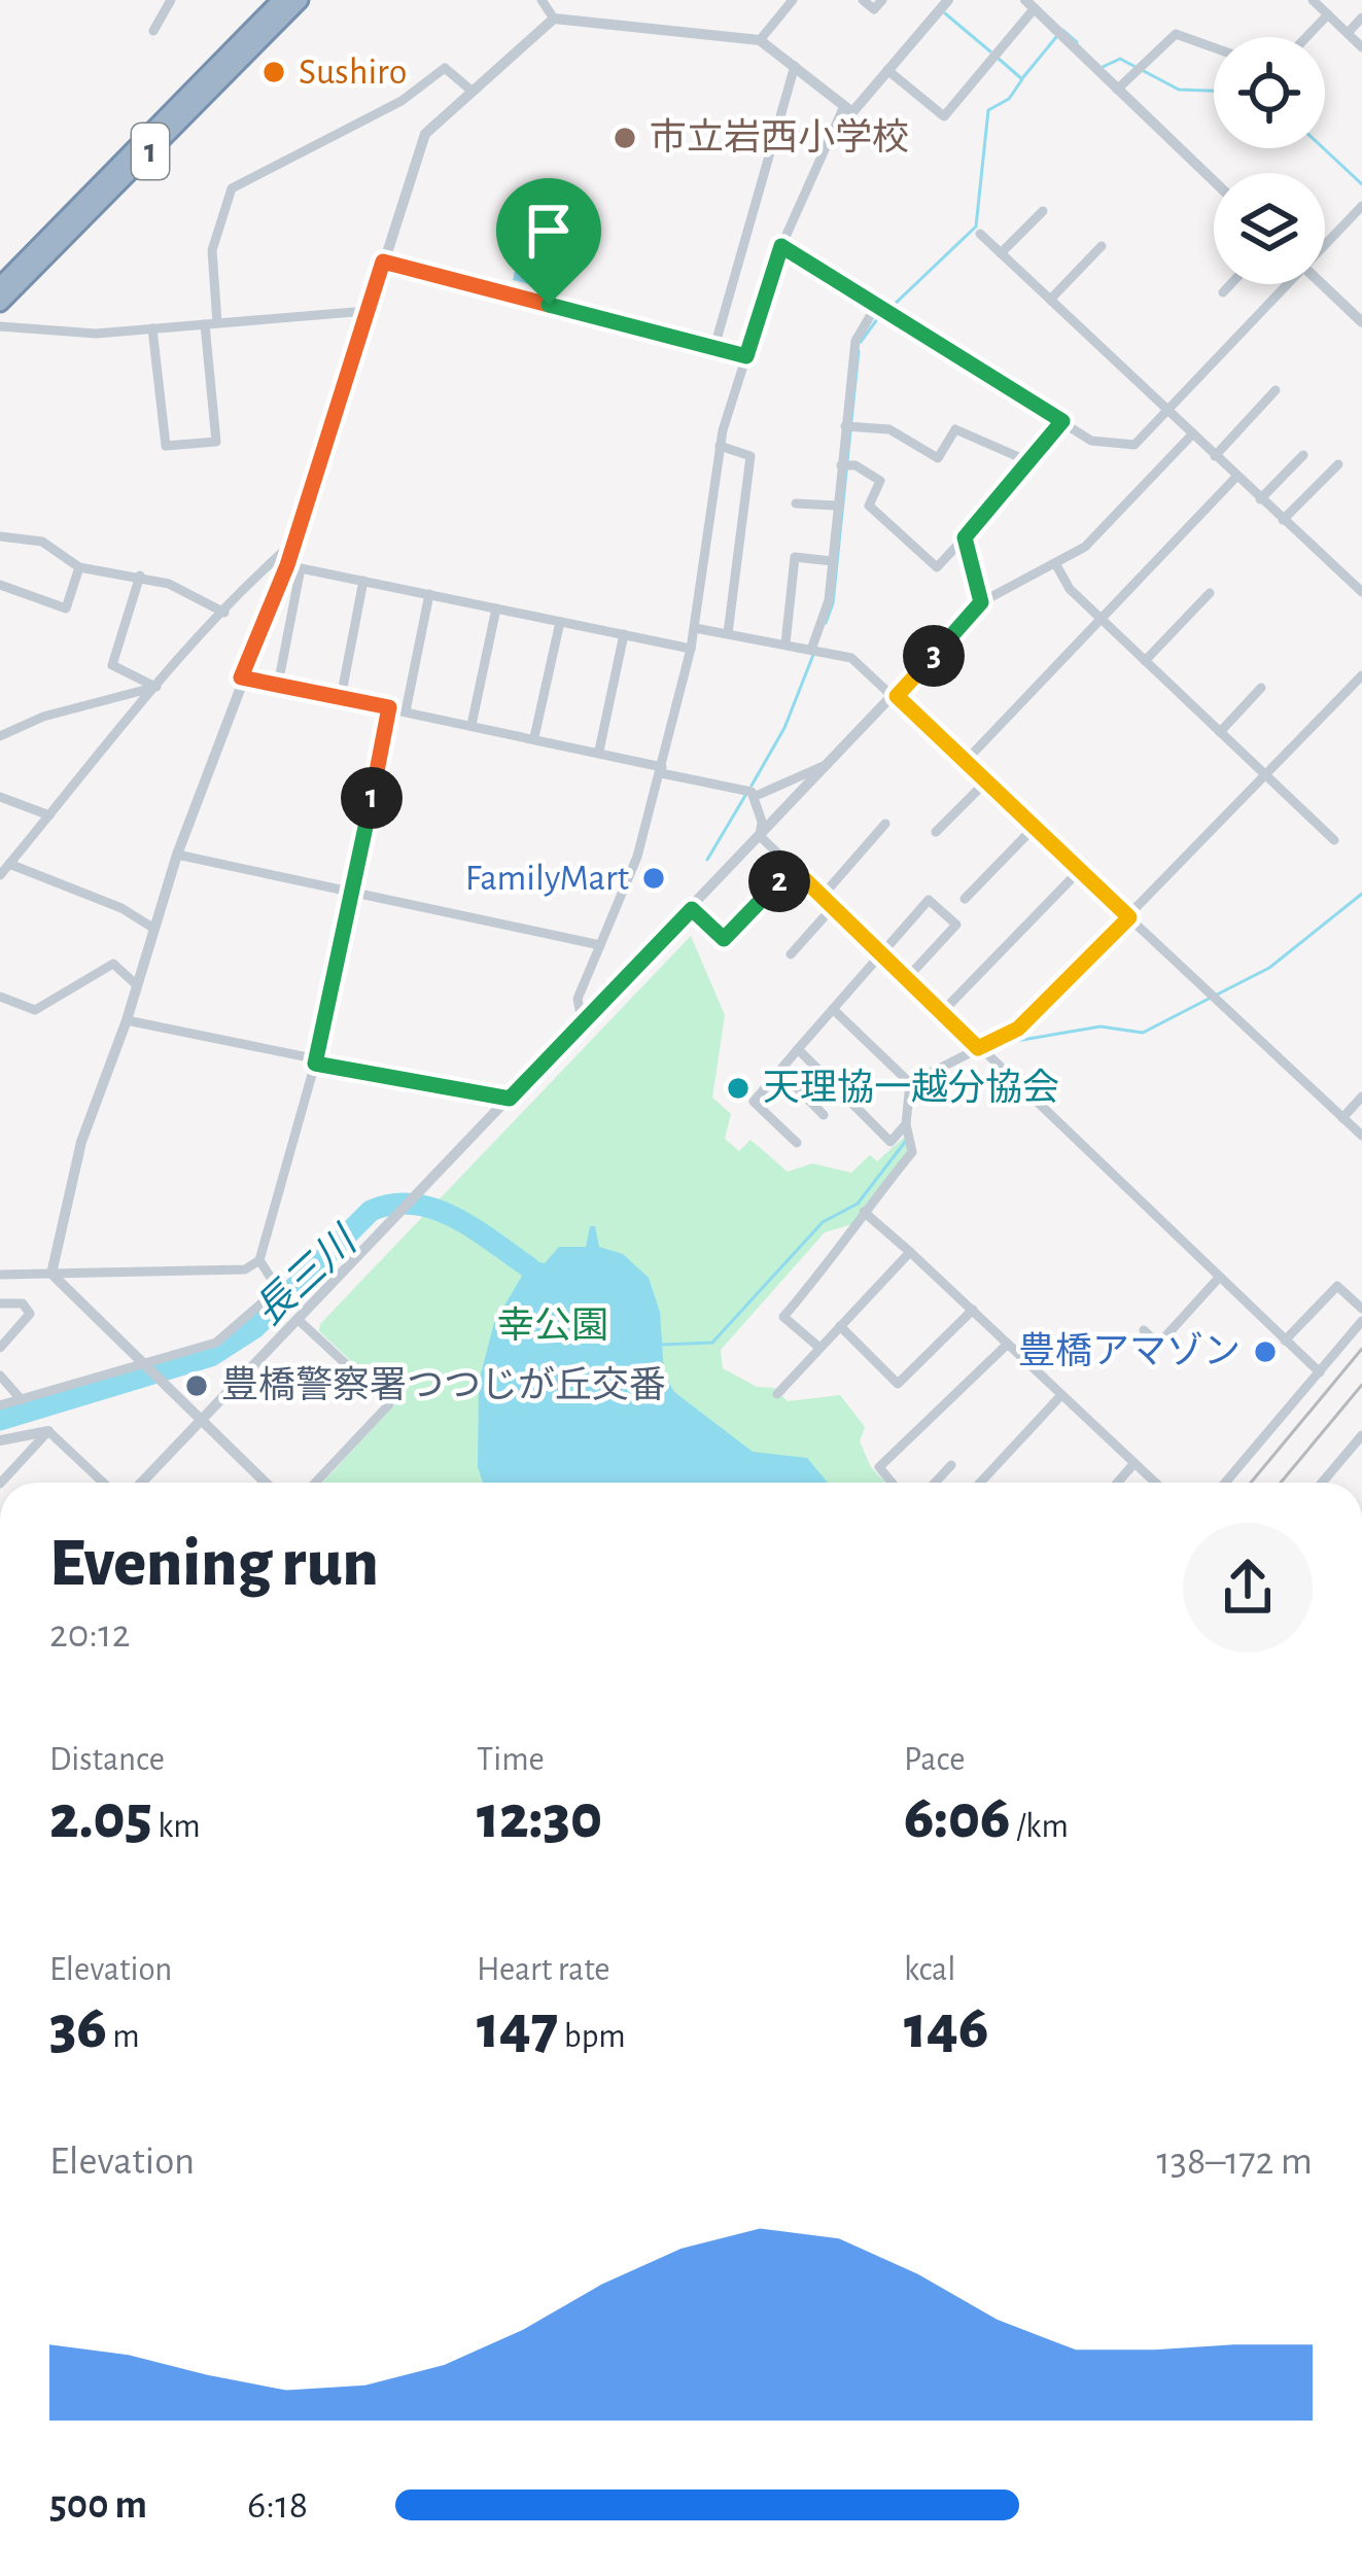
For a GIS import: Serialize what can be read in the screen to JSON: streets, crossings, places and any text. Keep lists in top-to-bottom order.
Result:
{
  "streets": {
    "highway": ["1"]
  },
  "water": ["長三川"],
  "parks": ["幸公園"],
  "places": [
    "Sushiro",
    "市立岩西小学校",
    "FamilyMart",
    "天理協一越分協会",
    "豊橋アマゾン",
    "豊橋警察署つつじが丘交番"
  ],
  "page": {
    "pins": ["3", "1", "2"],
    "heading": ["Evening run", "20:12"],
    "stats": [
      ["Distance", "2.05 km"],
      ["Time", "12:30"],
      ["Pace", "6:06 /km"],
      ["Elevation", "36 m"],
      ["Heart rate", "147 bpm"],
      ["kcal", "146"]
    ],
    "chart": ["Elevation", "138–172 m"],
    "list": [
      {
        "name": "500 m",
        "note": "6:18"
      }
    ]
  }
}
